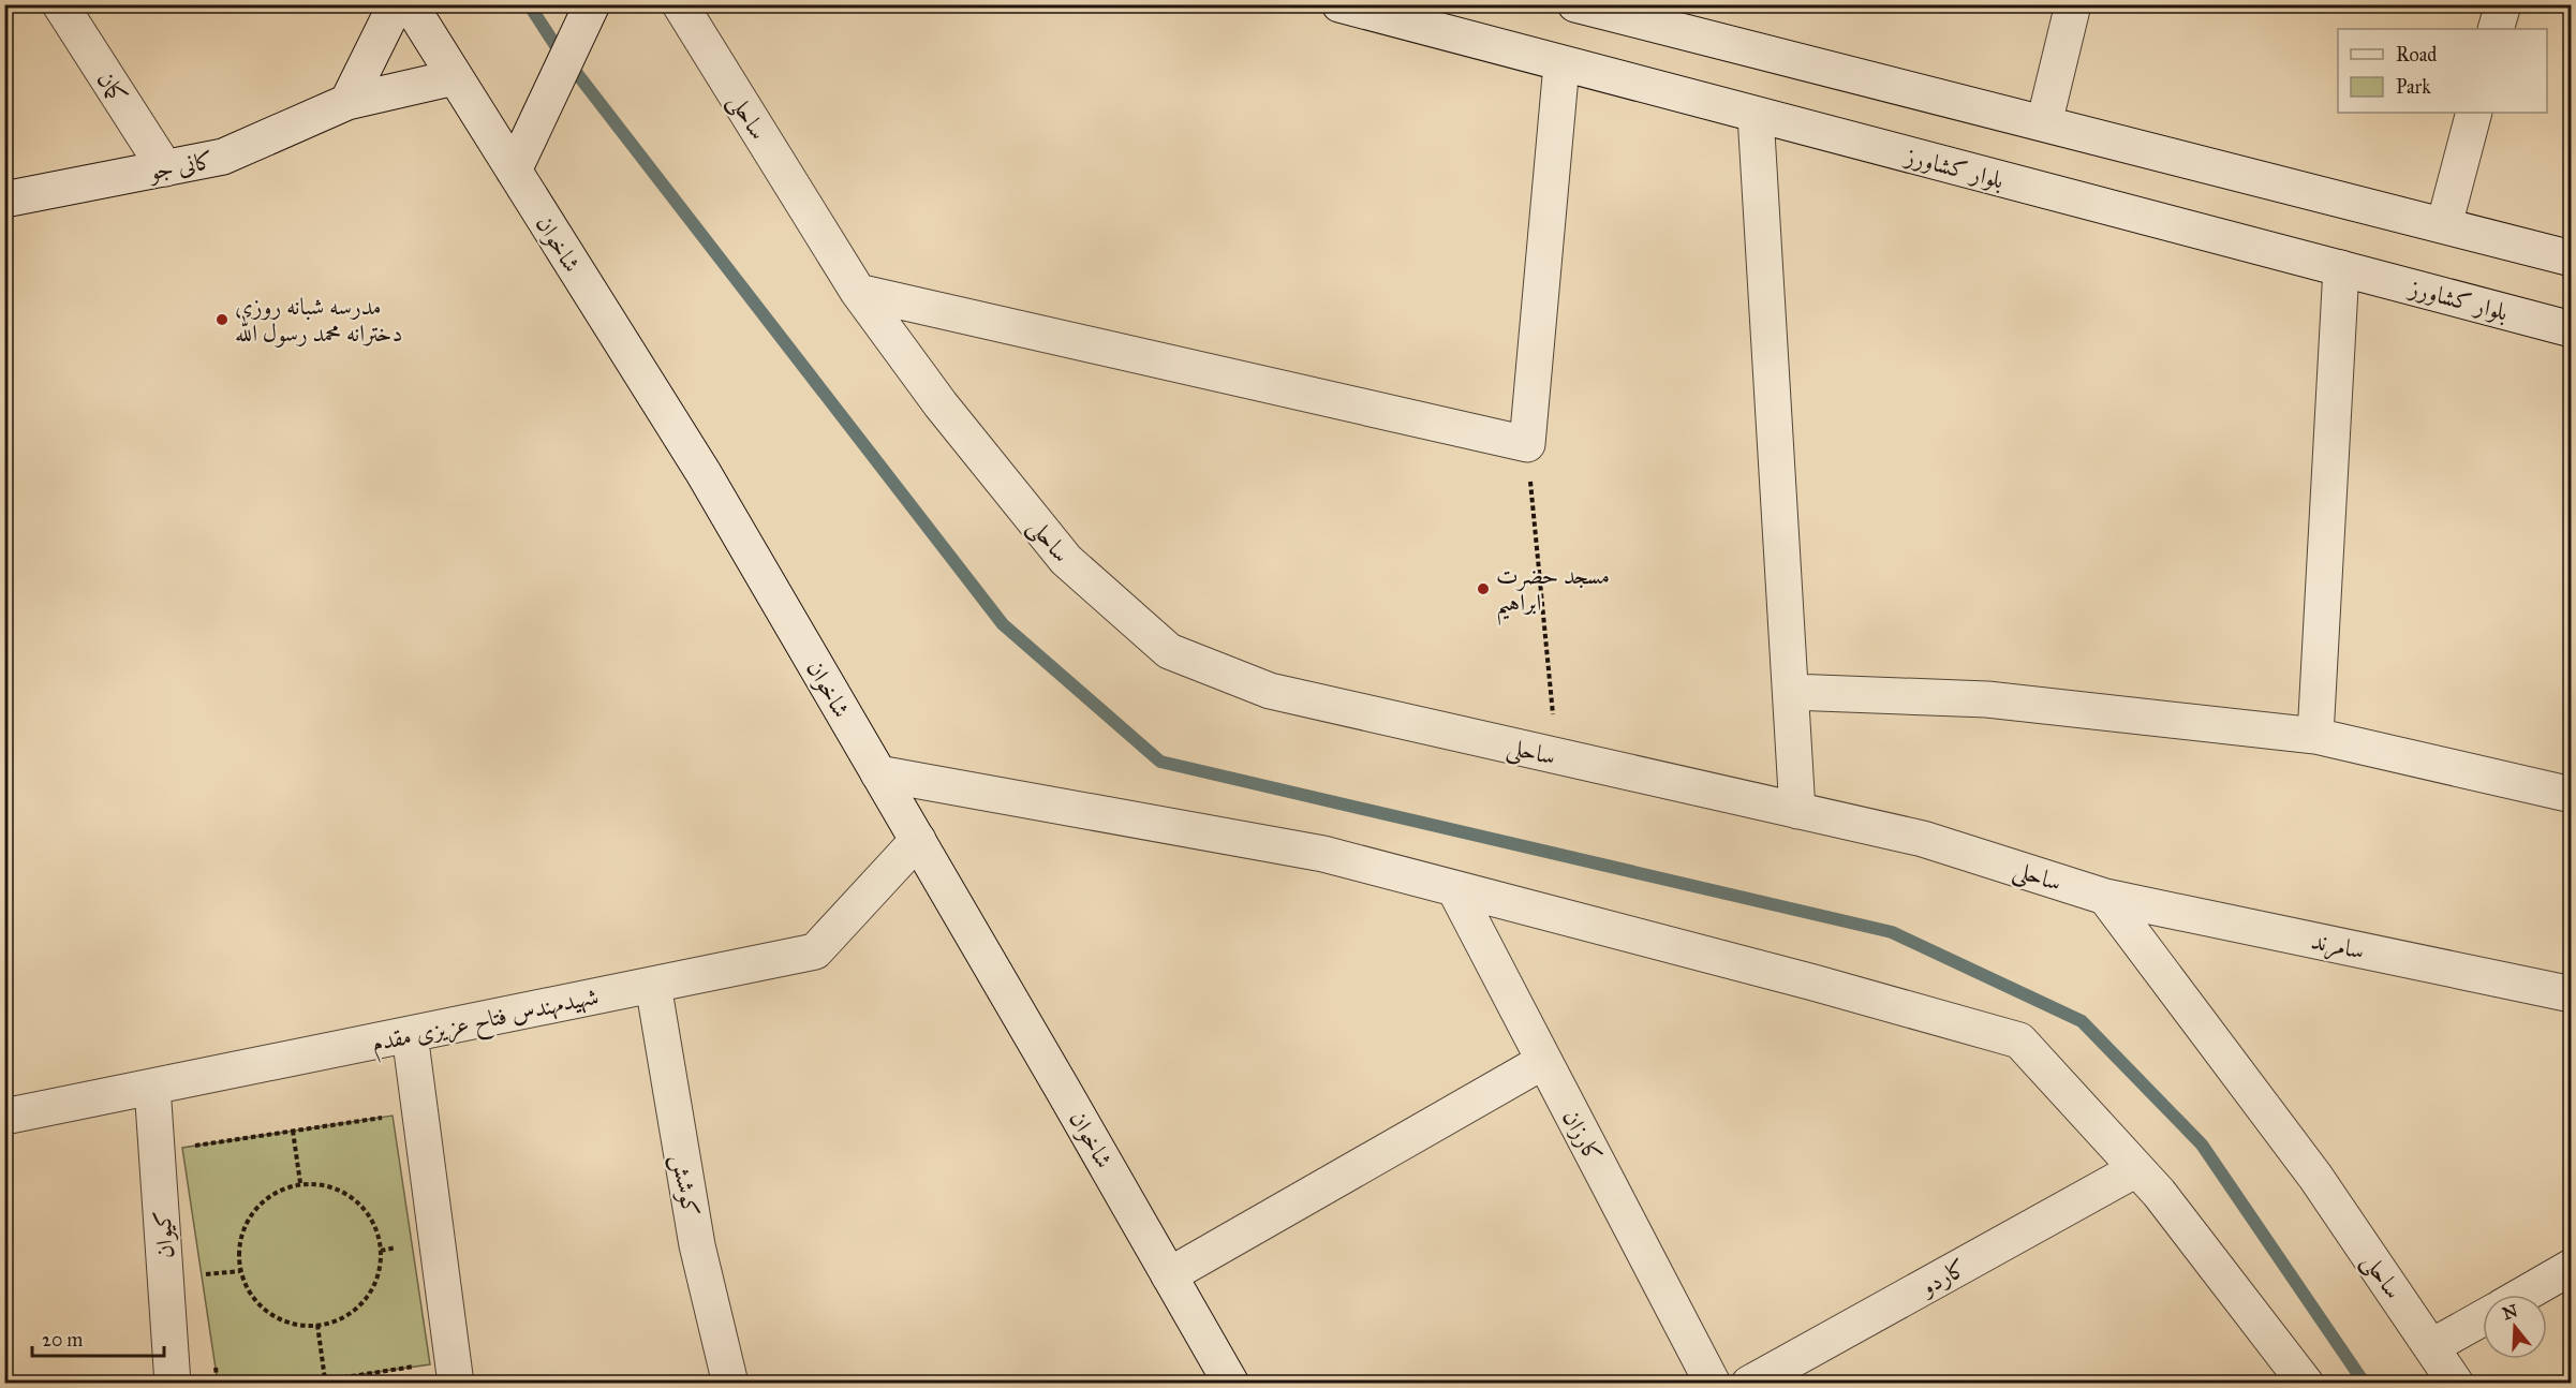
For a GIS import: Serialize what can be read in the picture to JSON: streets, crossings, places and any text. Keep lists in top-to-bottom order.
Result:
{
  "streets": {
    "street": [
      "کمان",
      "ساحلی",
      "کانی جو",
      "بلوار کشاورز",
      "شاخوان",
      "سامرند",
      "شهیدمهندس فتاح عزیزی مقدم",
      "کارزان",
      "کوشش",
      "کیوان",
      "کاردو"
    ]
  },
  "crossings": [
    ["کمان", "کانی جو"],
    ["ساحلی", "سامرند"],
    ["کانی جو", "شاخوان"],
    ["شاخوان", "شهیدمهندس فتاح عزیزی مقدم"],
    ["شهیدمهندس فتاح عزیزی مقدم", "کوشش"],
    ["شهیدمهندس فتاح عزیزی مقدم", "کیوان"]
  ],
  "places": ["مدرسه شبانه روزی دخترانه محمد رسول الله", "مسجد حضرت ابراهیم"],
  "legend": ["Road", "Park"],
  "scale_bar": "20 m",
  "north": "top"
}
